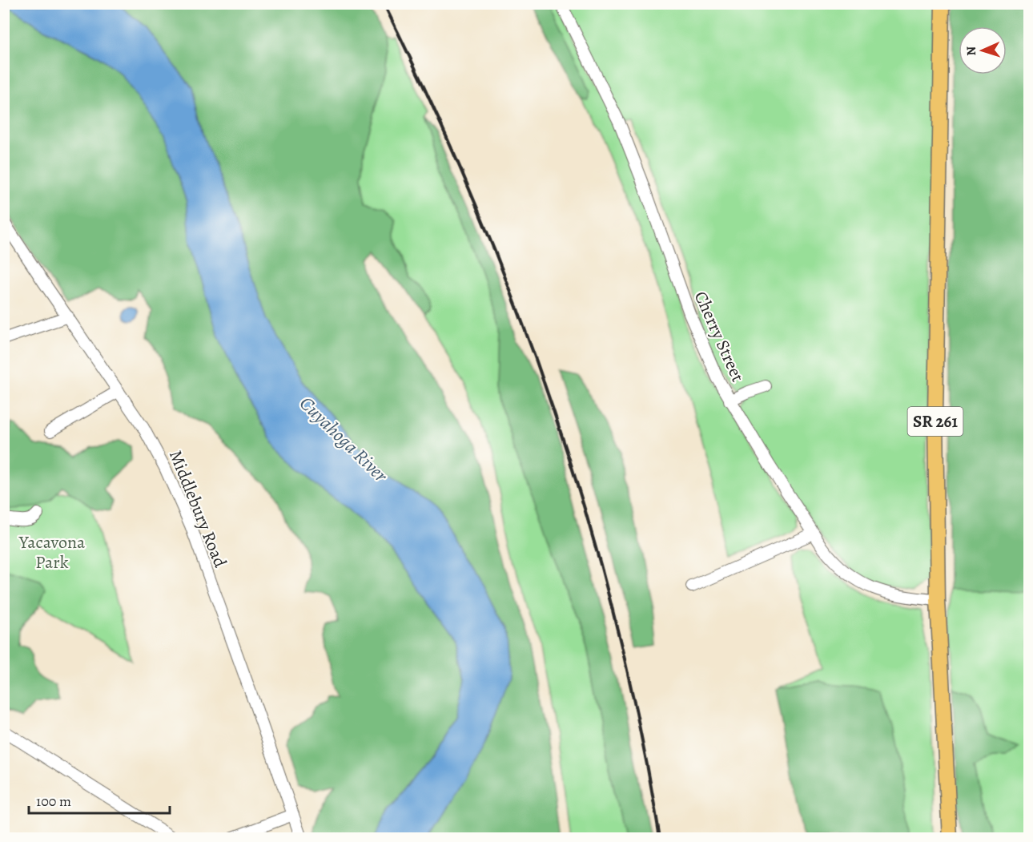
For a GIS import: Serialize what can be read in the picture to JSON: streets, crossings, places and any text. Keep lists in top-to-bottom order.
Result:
{
  "streets": {
    "main road": ["SR 261"],
    "street": ["Cherry Street", "Middlebury Road"]
  },
  "crossings": [
    ["Cherry Street", "SR 261"]
  ],
  "water": ["Cuyahoga River"],
  "parks": ["Yacavona Park"],
  "scale_bar": "100 m",
  "north": "left"
}
